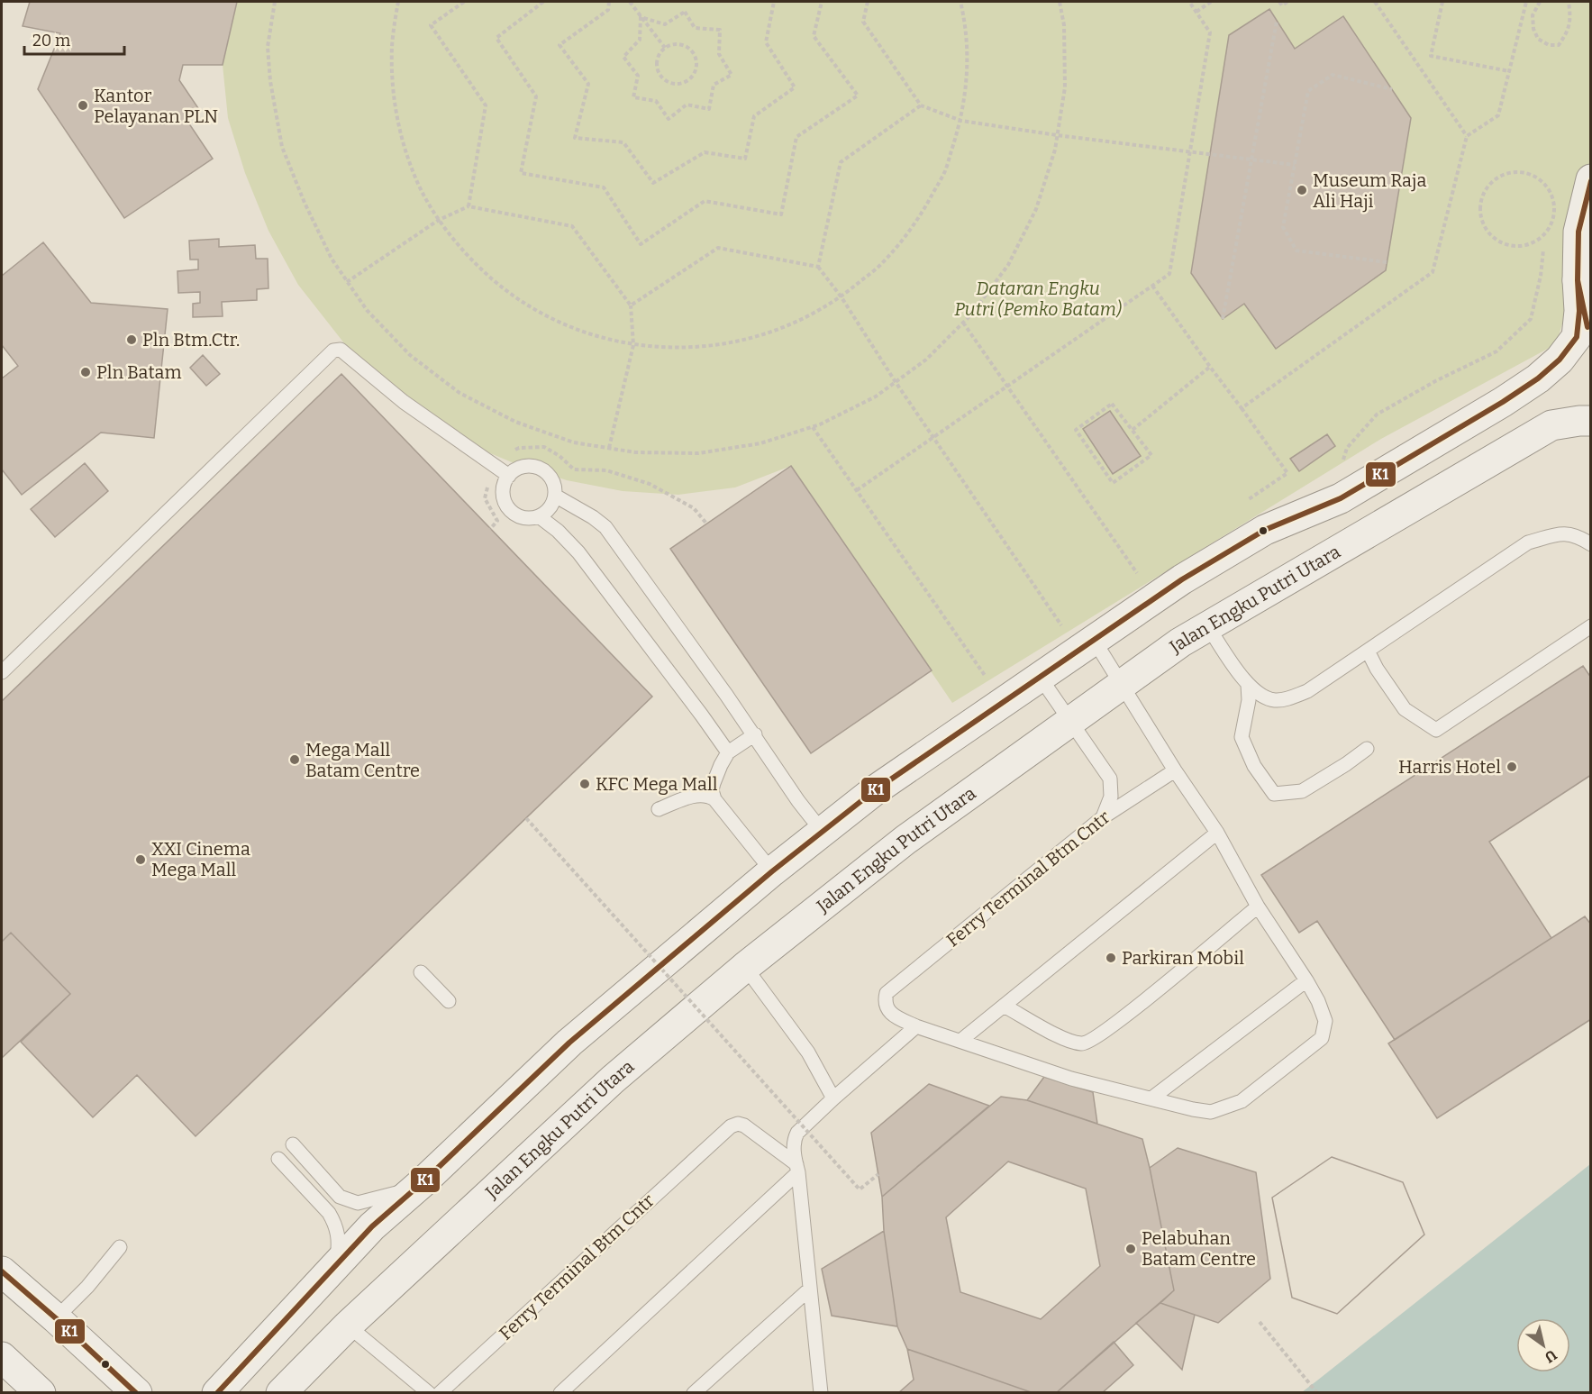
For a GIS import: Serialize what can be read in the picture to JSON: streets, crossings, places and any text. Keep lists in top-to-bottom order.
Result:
{
  "streets": {
    "main road": ["Jalan Engku Putri Utara"],
    "lane": ["Ferry Terminal Btm Cntr"]
  },
  "parks": ["Dataran Engku Putri (Pemko Batam)"],
  "places": [
    "Kantor Pelayanan PLN",
    "Museum Raja Ali Haji",
    "Pln Btm.Ctr.",
    "Pln Batam",
    "Mega Mall Batam Centre",
    "Harris Hotel",
    "KFC Mega Mall",
    "XXI Cinema Mega Mall",
    "Parkiran Mobil",
    "Pelabuhan Batam Centre"
  ],
  "lines": ["transit line K1"],
  "scale_bar": "20 m",
  "north": "bottom right"
}
